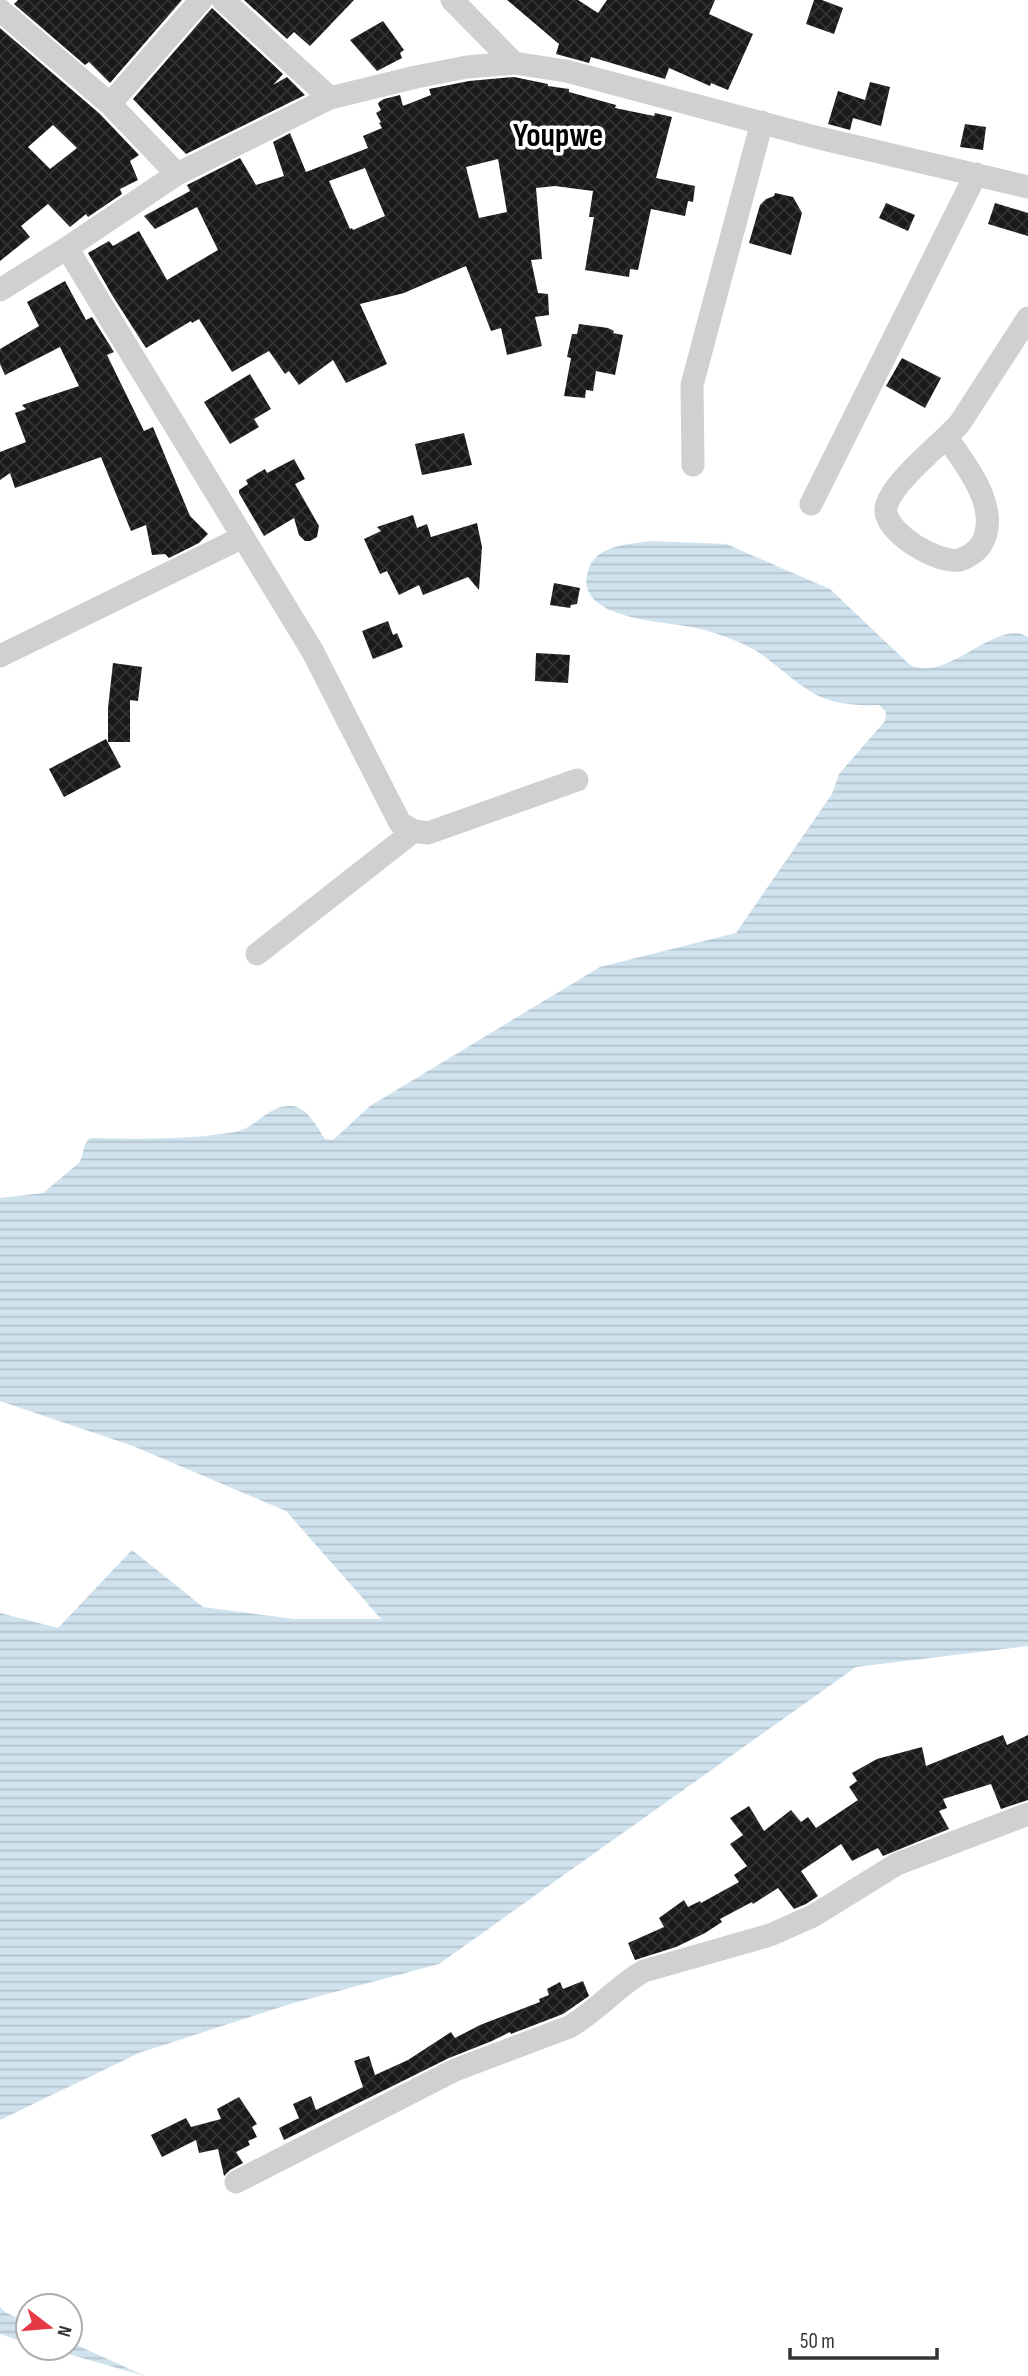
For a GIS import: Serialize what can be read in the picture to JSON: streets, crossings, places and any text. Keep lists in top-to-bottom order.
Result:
{
  "districts": ["Youpwe"],
  "scale_bar": "50 m",
  "north": "right"
}
